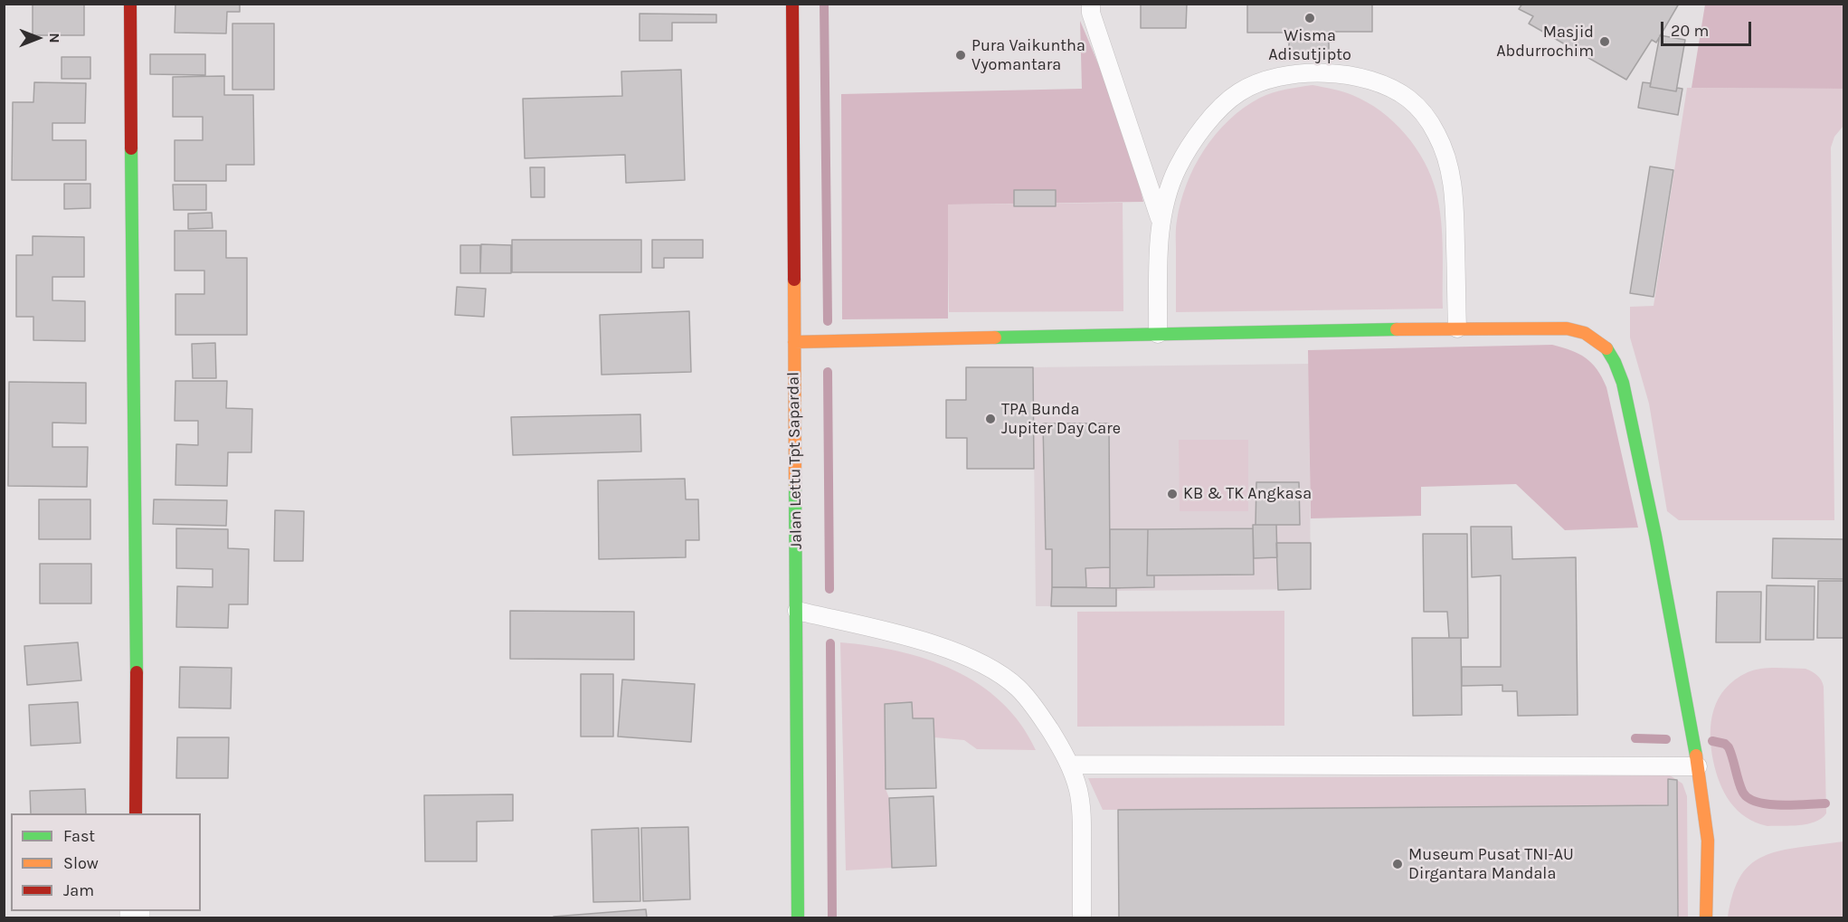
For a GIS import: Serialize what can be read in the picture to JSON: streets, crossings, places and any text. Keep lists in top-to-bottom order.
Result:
{
  "streets": {
    "street": ["Jalan Lettu Tpt Sapardal"]
  },
  "places": [
    "Wisma Adisutjipto",
    "Masjid Abdurrochim",
    "Pura Vaikuntha Vyomantara",
    "TPA Bunda Jupiter Day Care",
    "KB & TK Angkasa",
    "Museum Pusat TNI-AU Dirgantara Mandala"
  ],
  "legend": ["Fast", "Slow", "Jam"],
  "scale_bar": "20 m",
  "north": "right"
}
